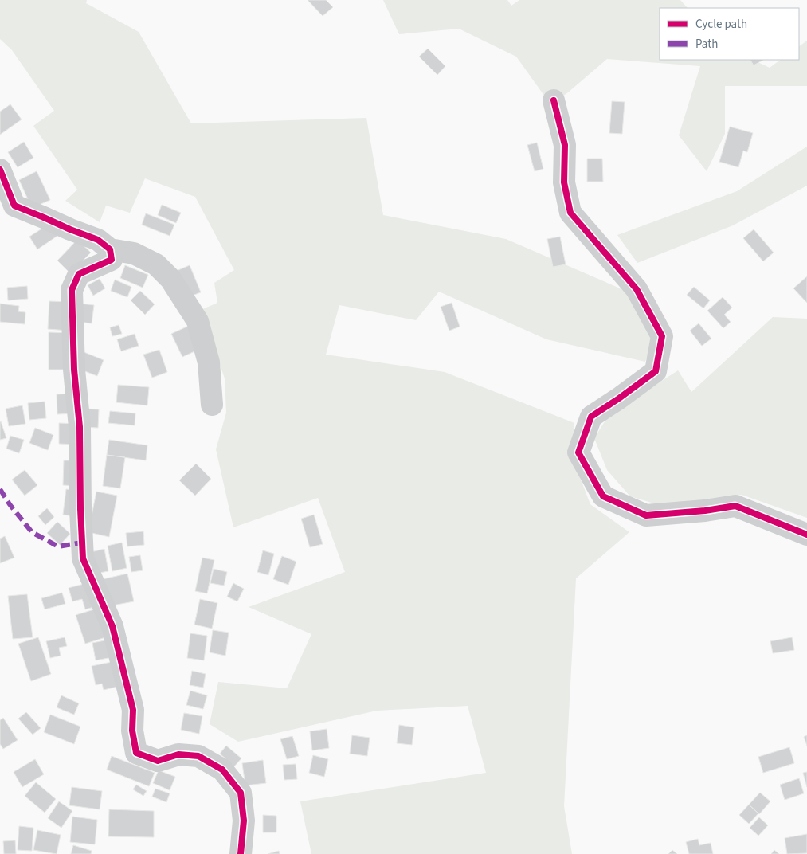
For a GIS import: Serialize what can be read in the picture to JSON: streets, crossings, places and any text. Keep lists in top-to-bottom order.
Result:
{
  "legend": ["Cycle path", "Path"]
}
